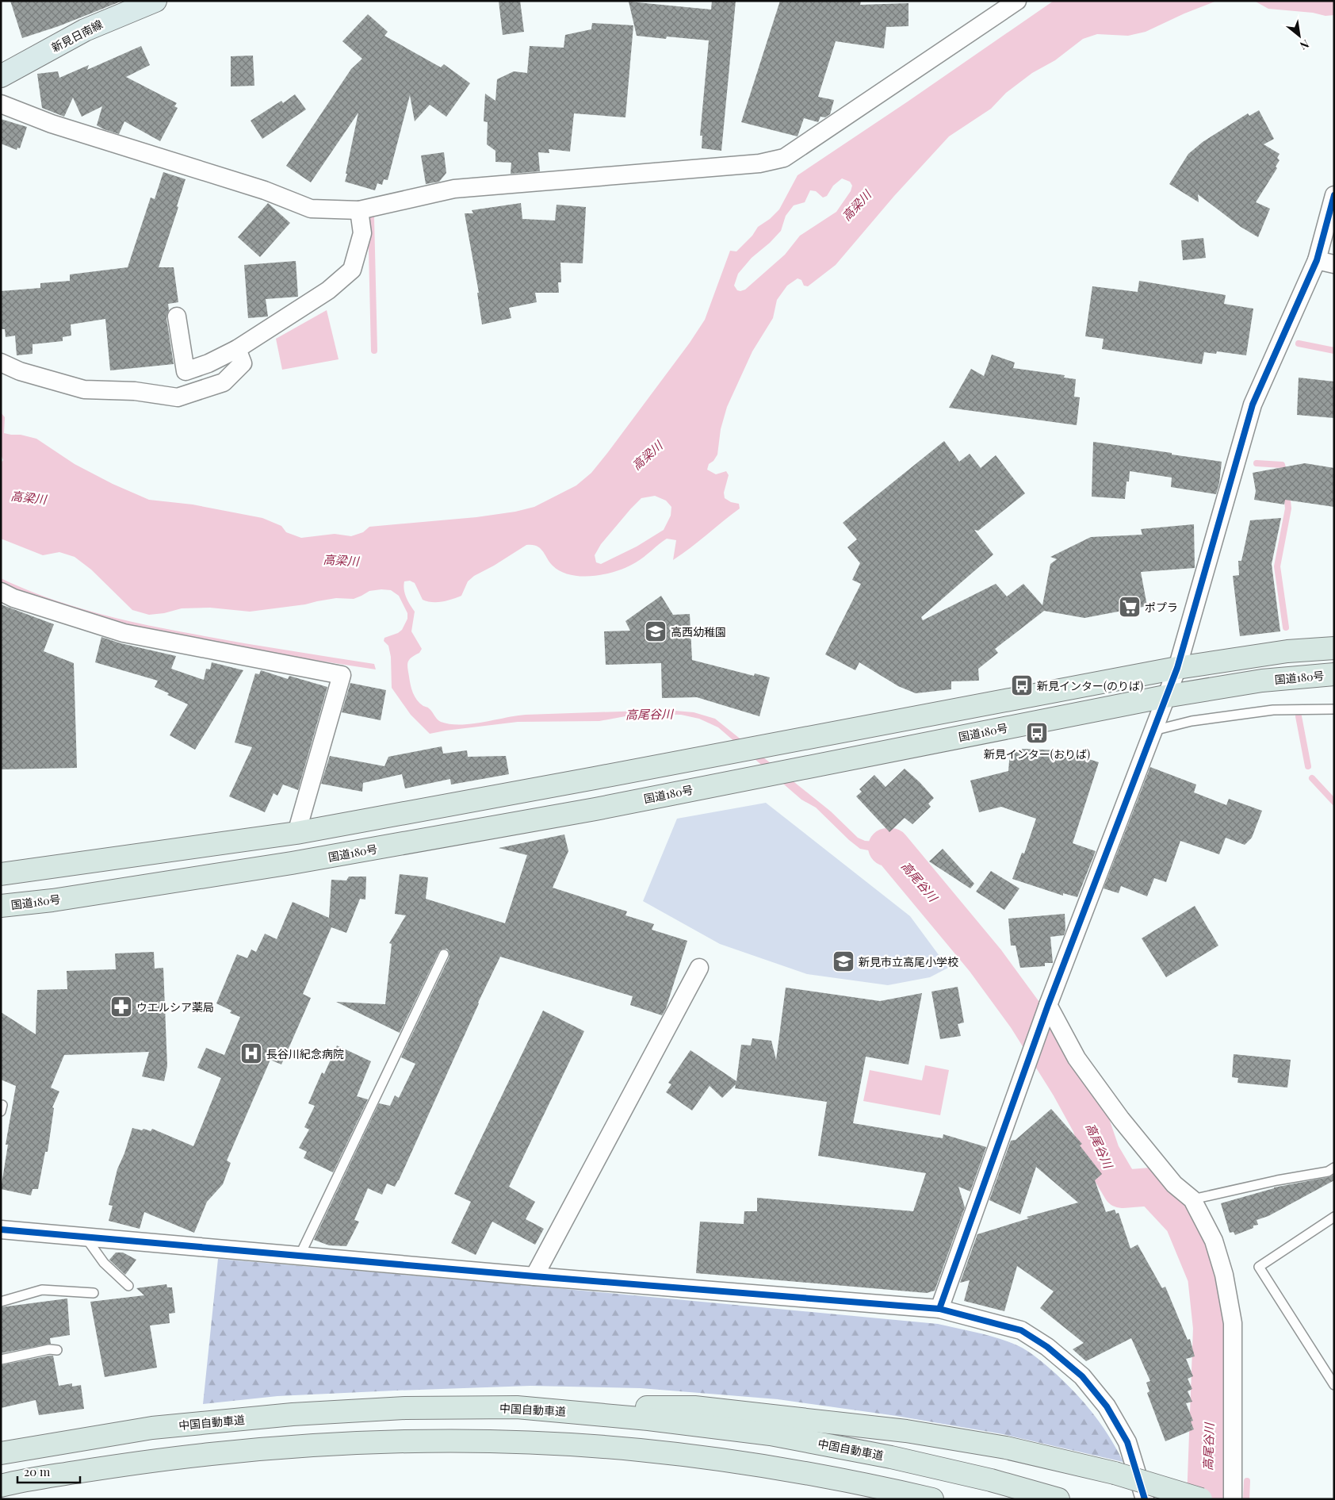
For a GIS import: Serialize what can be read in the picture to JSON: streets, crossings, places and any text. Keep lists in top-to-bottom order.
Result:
{
  "streets": {
    "highway": ["国道180号", "中国自動車道"],
    "main road": ["新見日南線"]
  },
  "water": ["高梁川", "高尾谷川"],
  "places": {
    "supermarket": ["ポプラ"],
    "school or university": ["高西幼稚園", "新見市立高尾小学校"],
    "bus stop": ["新見インター(のりば)", "新見インター(おりば)"],
    "pharmacy": ["ウエルシア薬局"],
    "hospital": ["長谷川紀念病院"]
  },
  "scale_bar": "20 m",
  "north": "bottom right"
}
